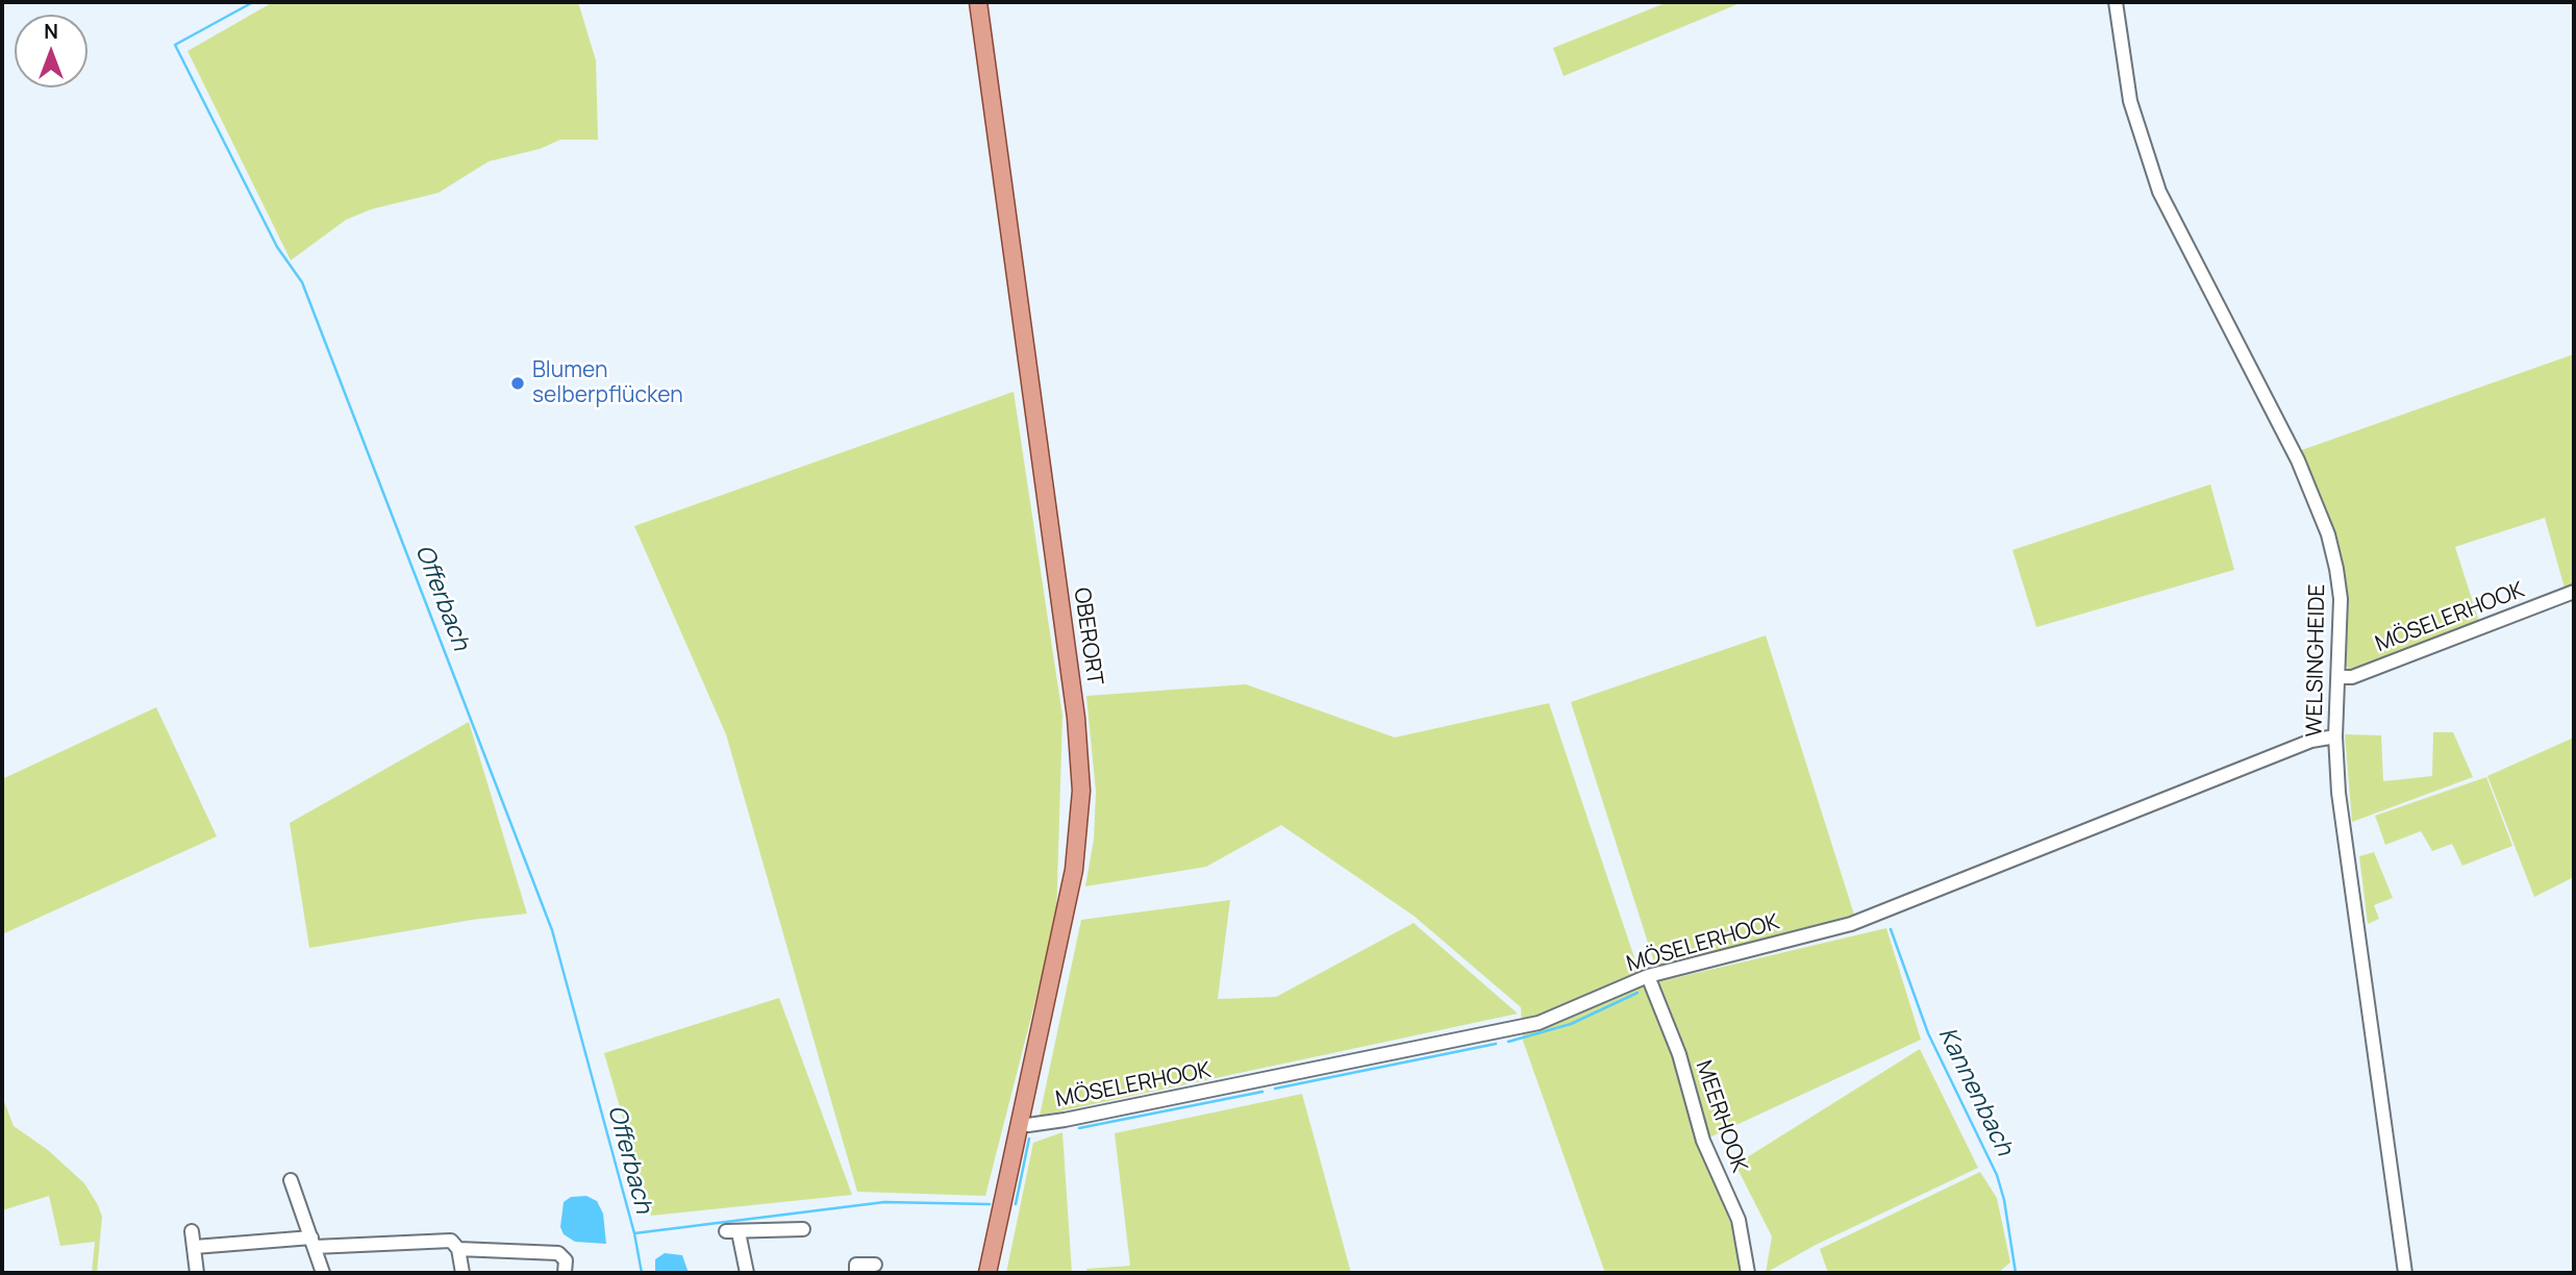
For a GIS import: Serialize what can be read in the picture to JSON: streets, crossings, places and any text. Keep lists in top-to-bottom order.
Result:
{
  "streets": {
    "main road": ["OBERORT"],
    "street": ["MÖSELERHOOK", "WELSINGHEIDE", "MEERHOOK"]
  },
  "crossings": [
    ["MÖSELERHOOK", "OBERORT"],
    ["MÖSELERHOOK", "WELSINGHEIDE"],
    ["MÖSELERHOOK", "MEERHOOK"]
  ],
  "water": ["Offerbach", "Kannenbach"],
  "places": ["Blumen selberpflücken"],
  "north": "top"
}
